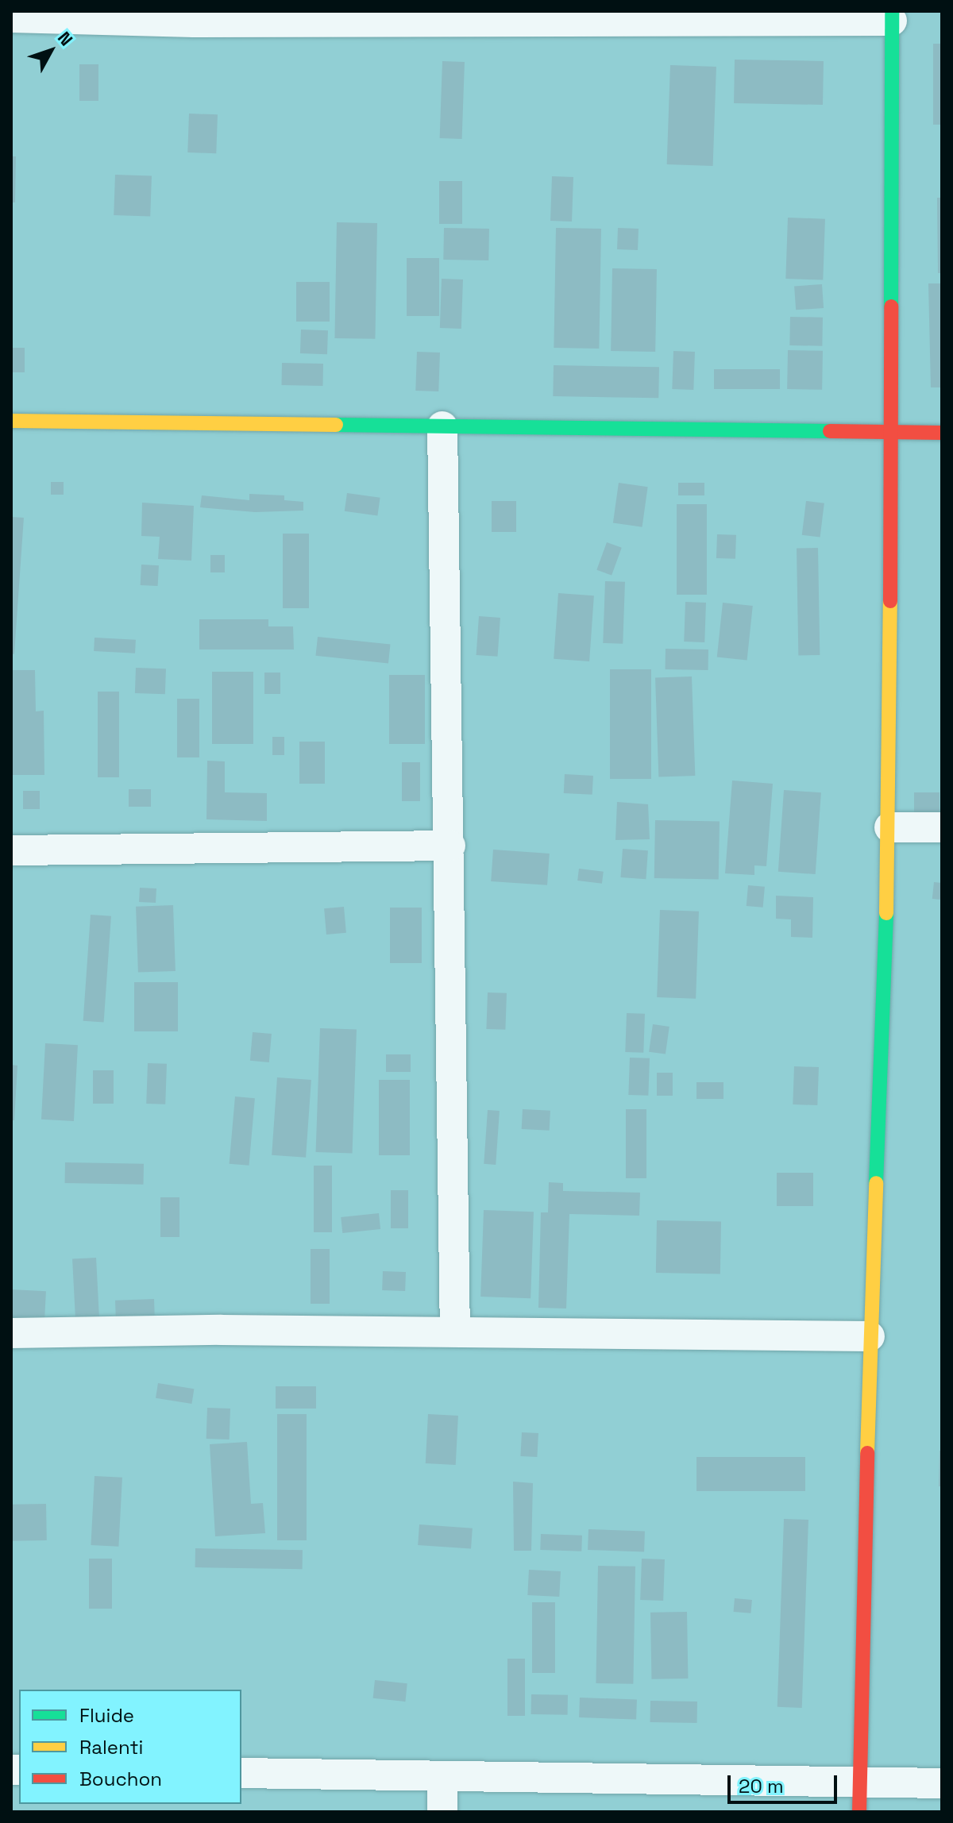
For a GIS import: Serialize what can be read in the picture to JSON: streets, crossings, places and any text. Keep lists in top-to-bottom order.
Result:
{
  "legend": ["Fluide", "Ralenti", "Bouchon"],
  "scale_bar": "20 m",
  "north": "top right"
}
